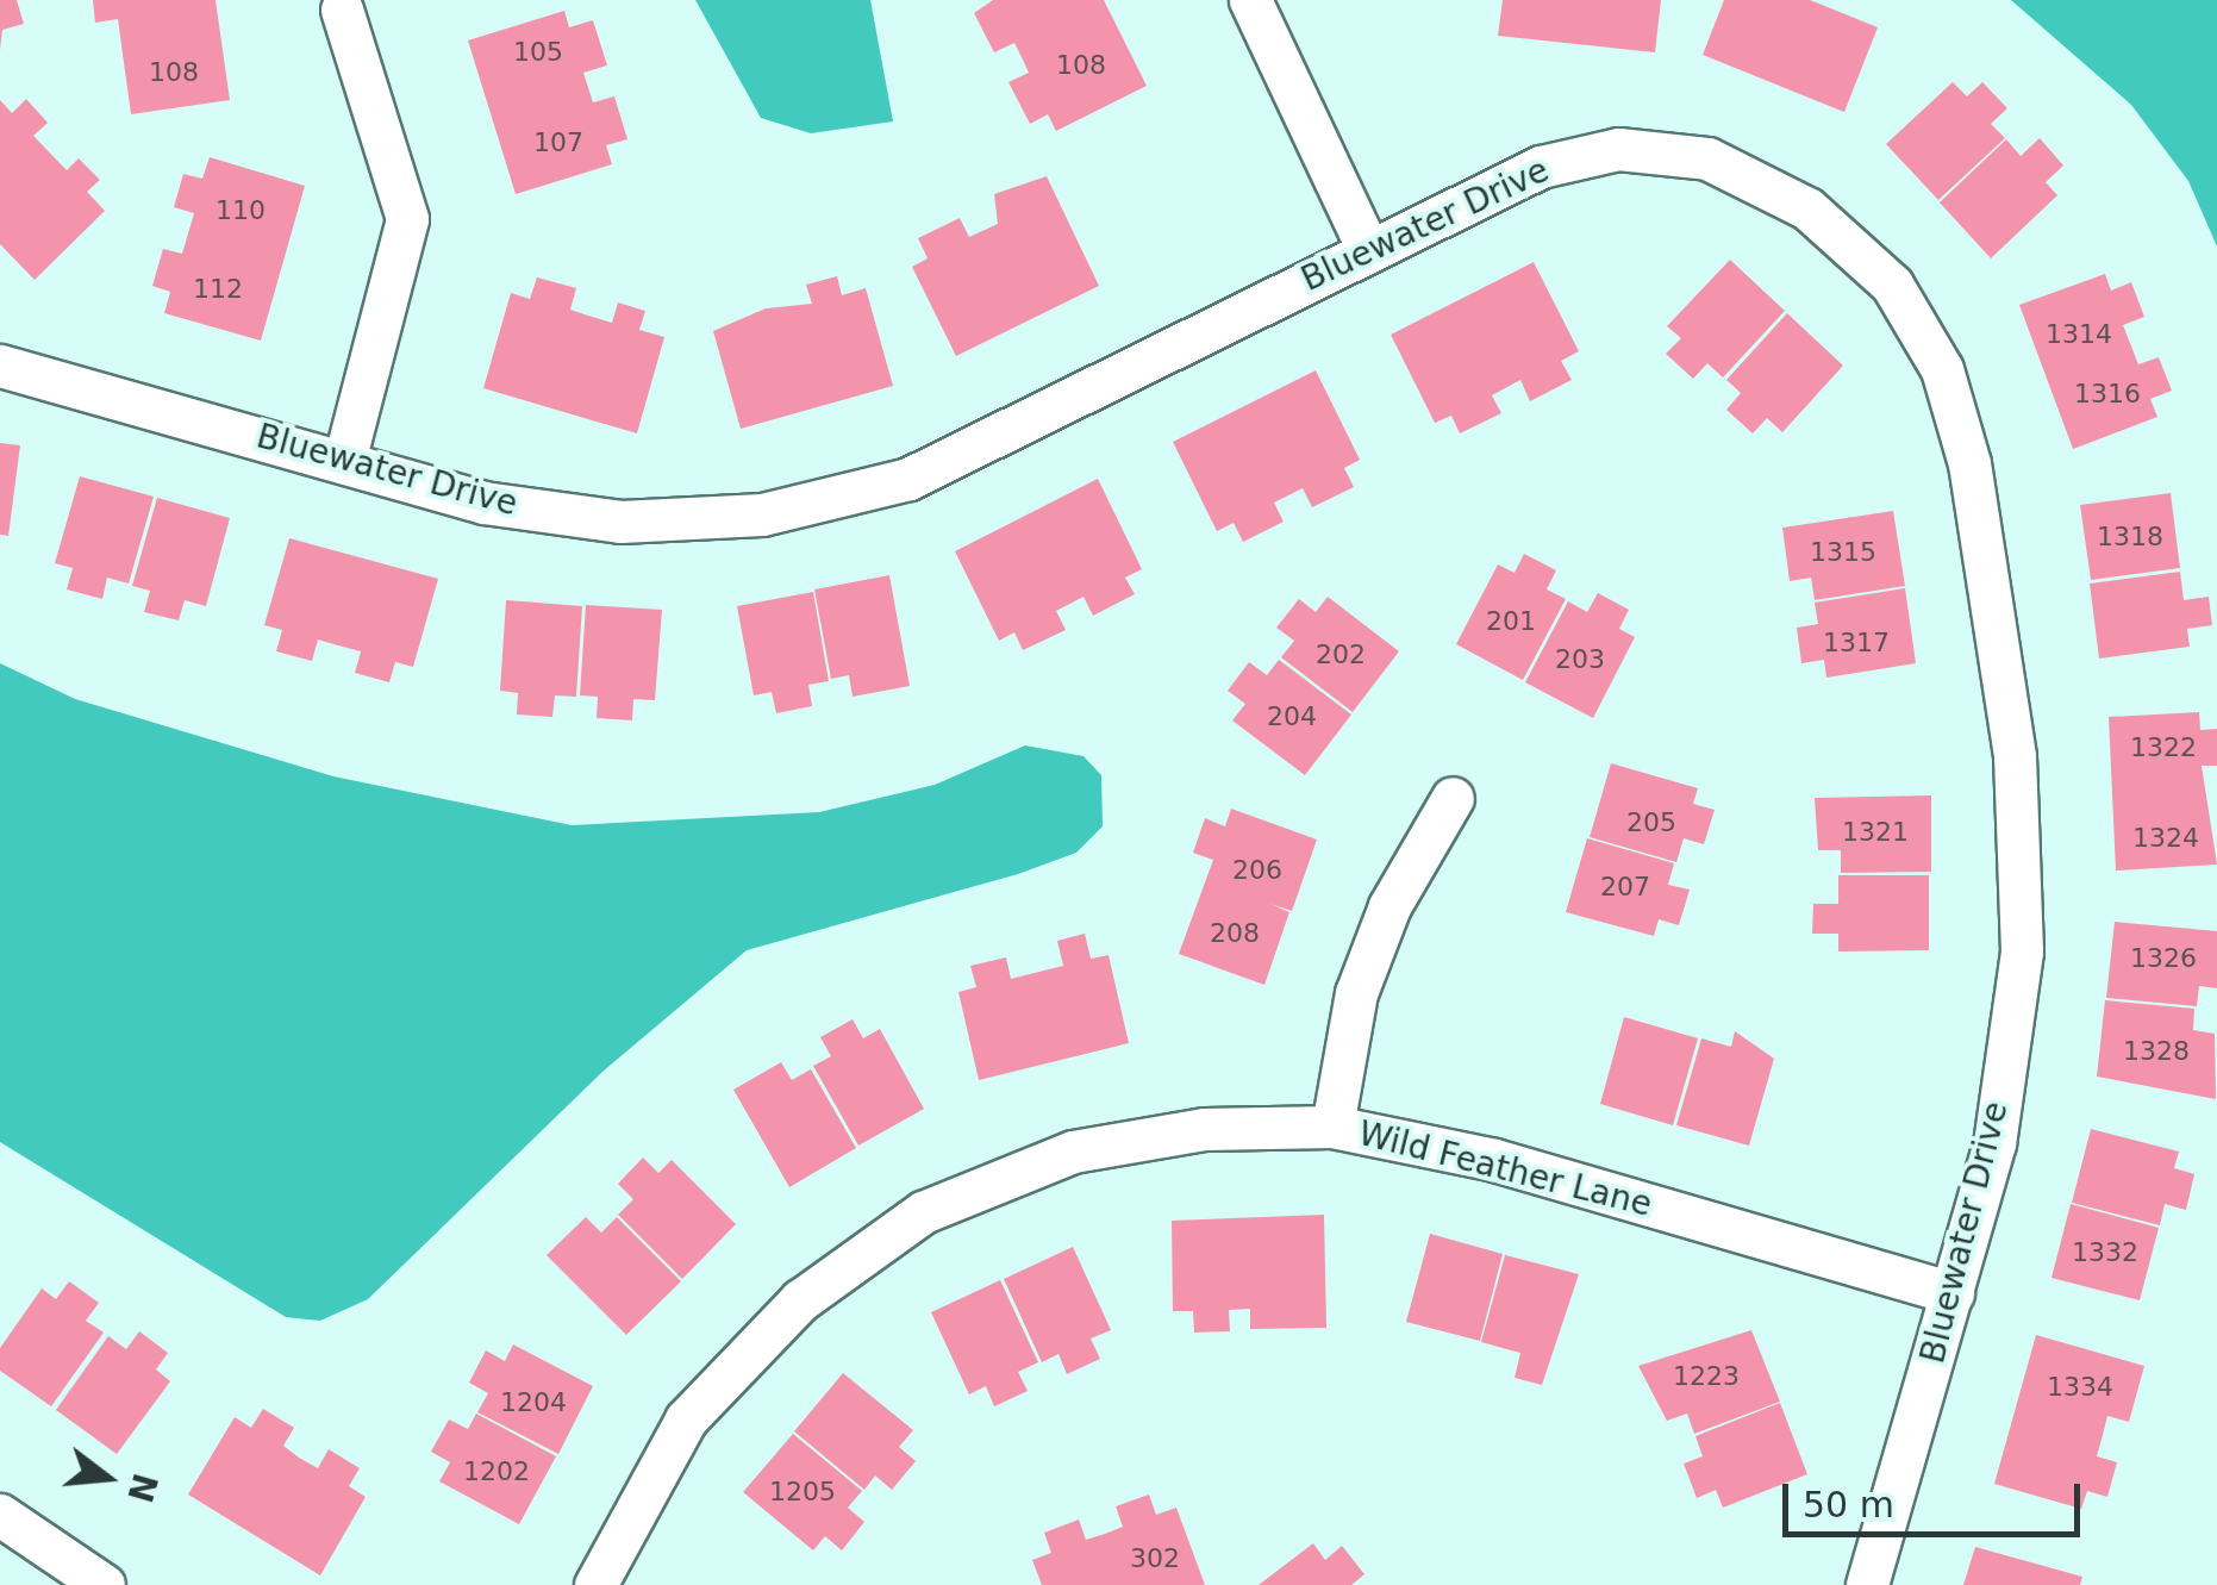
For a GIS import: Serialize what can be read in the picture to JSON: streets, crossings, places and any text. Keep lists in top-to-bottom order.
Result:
{
  "streets": {
    "street": ["Bluewater Drive", "Wild Feather Lane"]
  },
  "crossings": [
    ["Bluewater Drive", "Wild Feather Lane"]
  ],
  "house_numbers": [
    "105",
    "108",
    "108",
    "107",
    "110",
    "112",
    "1314",
    "1316",
    "1318",
    "1315",
    "201",
    "1317",
    "202",
    "203",
    "204",
    "1322",
    "205",
    "1321",
    "1324",
    "206",
    "207",
    "208",
    "1326",
    "1328",
    "1332",
    "1223",
    "1334",
    "1204",
    "1202",
    "1205",
    "302"
  ],
  "scale_bar": "50 m",
  "north": "right"
}
